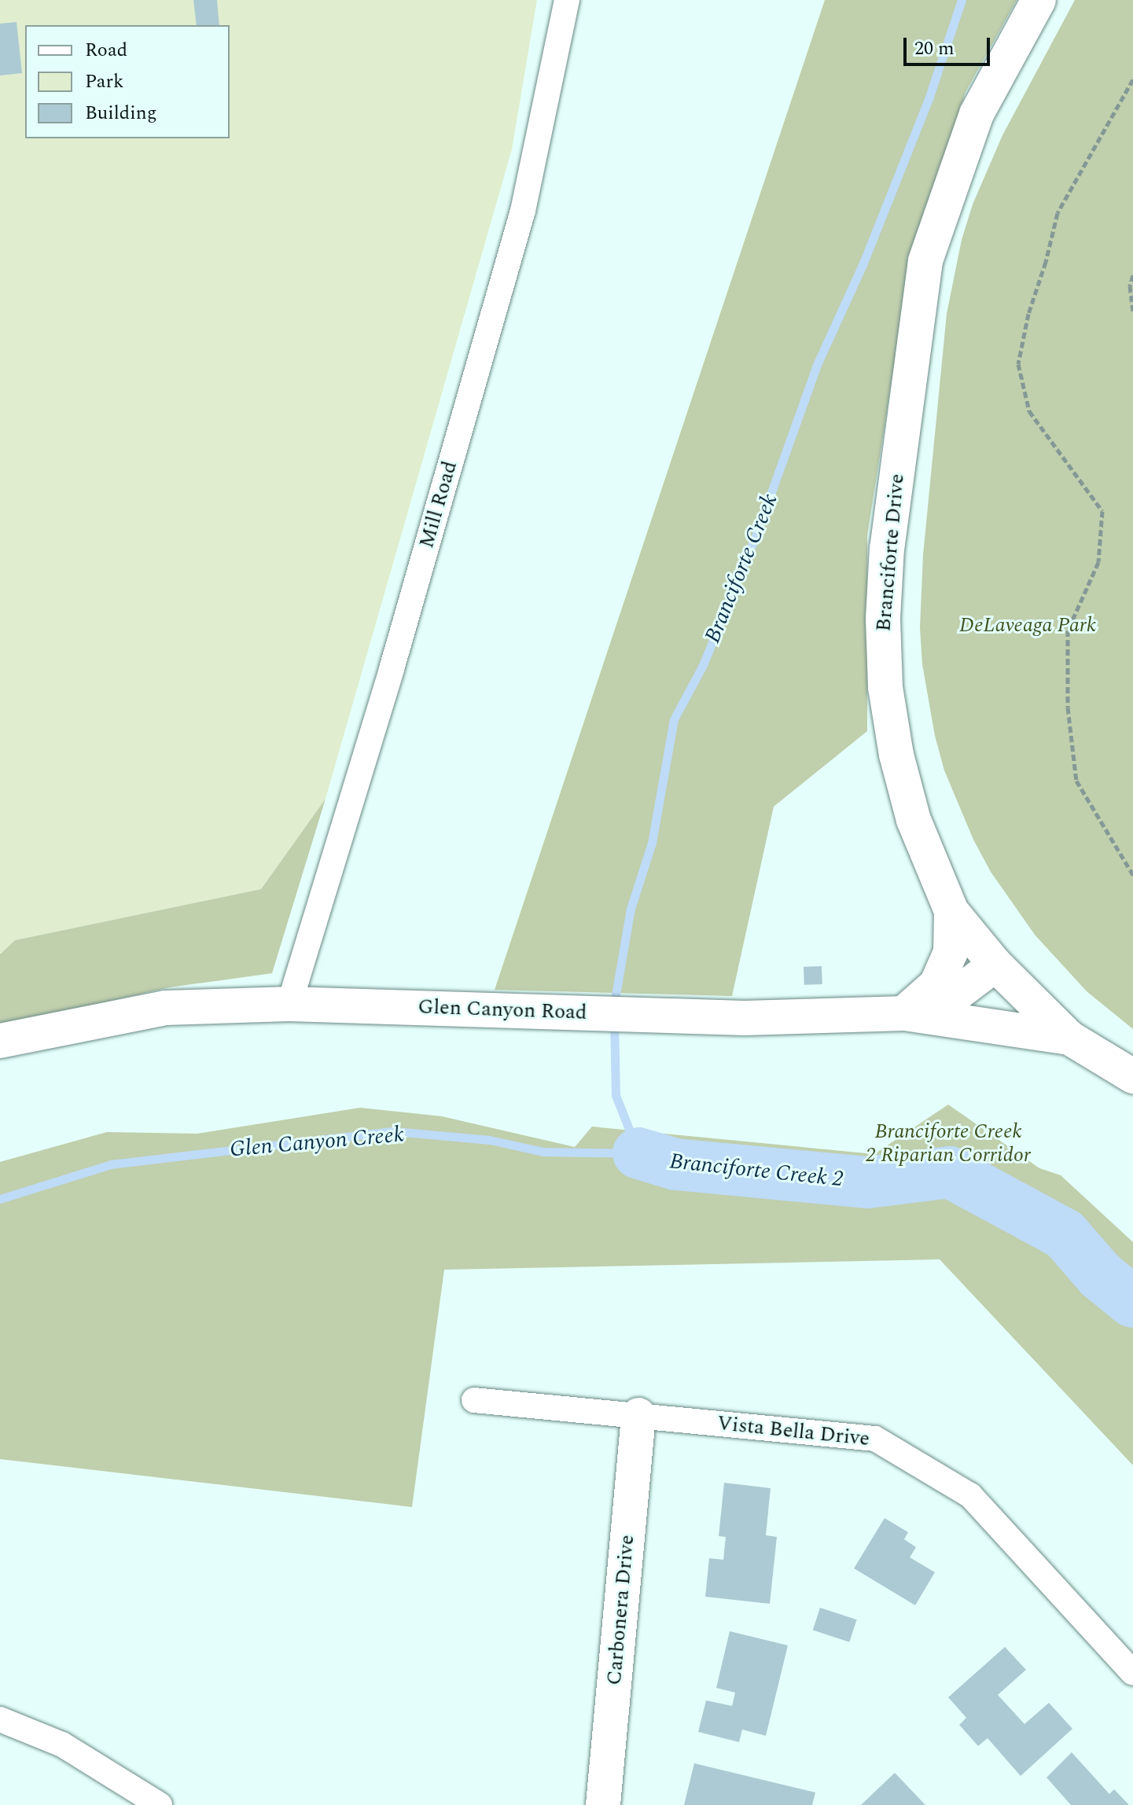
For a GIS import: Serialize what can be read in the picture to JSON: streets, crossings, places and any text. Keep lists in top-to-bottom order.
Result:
{
  "streets": {
    "street": [
      "Mill Road",
      "Branciforte Drive",
      "Glen Canyon Road",
      "Vista Bella Drive",
      "Carbonera Drive"
    ]
  },
  "crossings": [
    ["Mill Road", "Glen Canyon Road"],
    ["Branciforte Drive", "Glen Canyon Road"],
    ["Vista Bella Drive", "Carbonera Drive"]
  ],
  "water": ["Branciforte Creek", "Glen Canyon Creek", "Branciforte Creek 2"],
  "parks": ["DeLaveaga Park", "Branciforte Creek 2 Riparian Corridor"],
  "legend": ["Road", "Park", "Building"],
  "scale_bar": "20 m"
}
